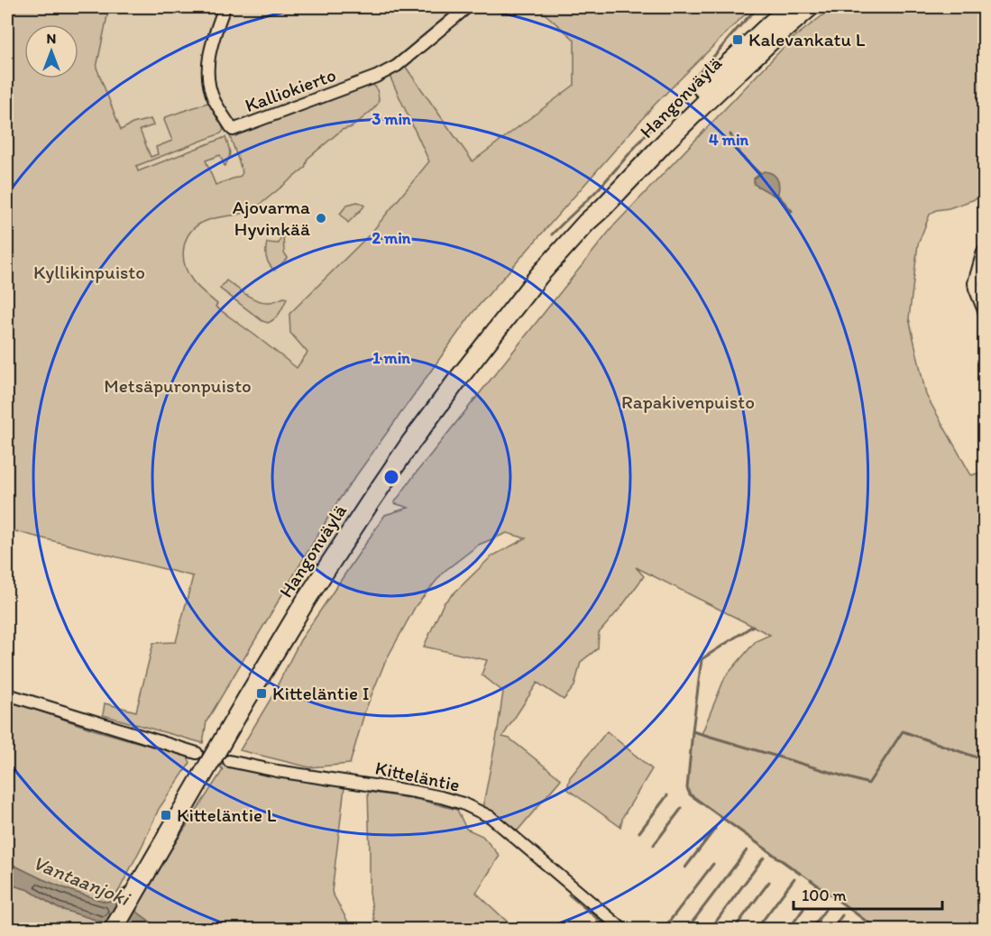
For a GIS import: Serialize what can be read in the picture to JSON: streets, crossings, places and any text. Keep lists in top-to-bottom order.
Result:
{
  "streets": {
    "highway": ["Hangonväylä"],
    "street": ["Kalliokierto", "Kitteläntie"]
  },
  "water": ["Vantaanjoki"],
  "parks": ["Kyllikinpuisto", "Metsäpuronpuisto", "Rapakivenpuisto"],
  "places": {
    "transit": ["Kalevankatu L", "Kitteläntie I", "Kitteläntie L"],
    "other": ["Ajovarma Hyvinkää"]
  },
  "scale_bar": "100 m",
  "north": "top",
  "rings": [
    "3 min",
    "4 min",
    "2 min",
    "1 min"
  ]
}
